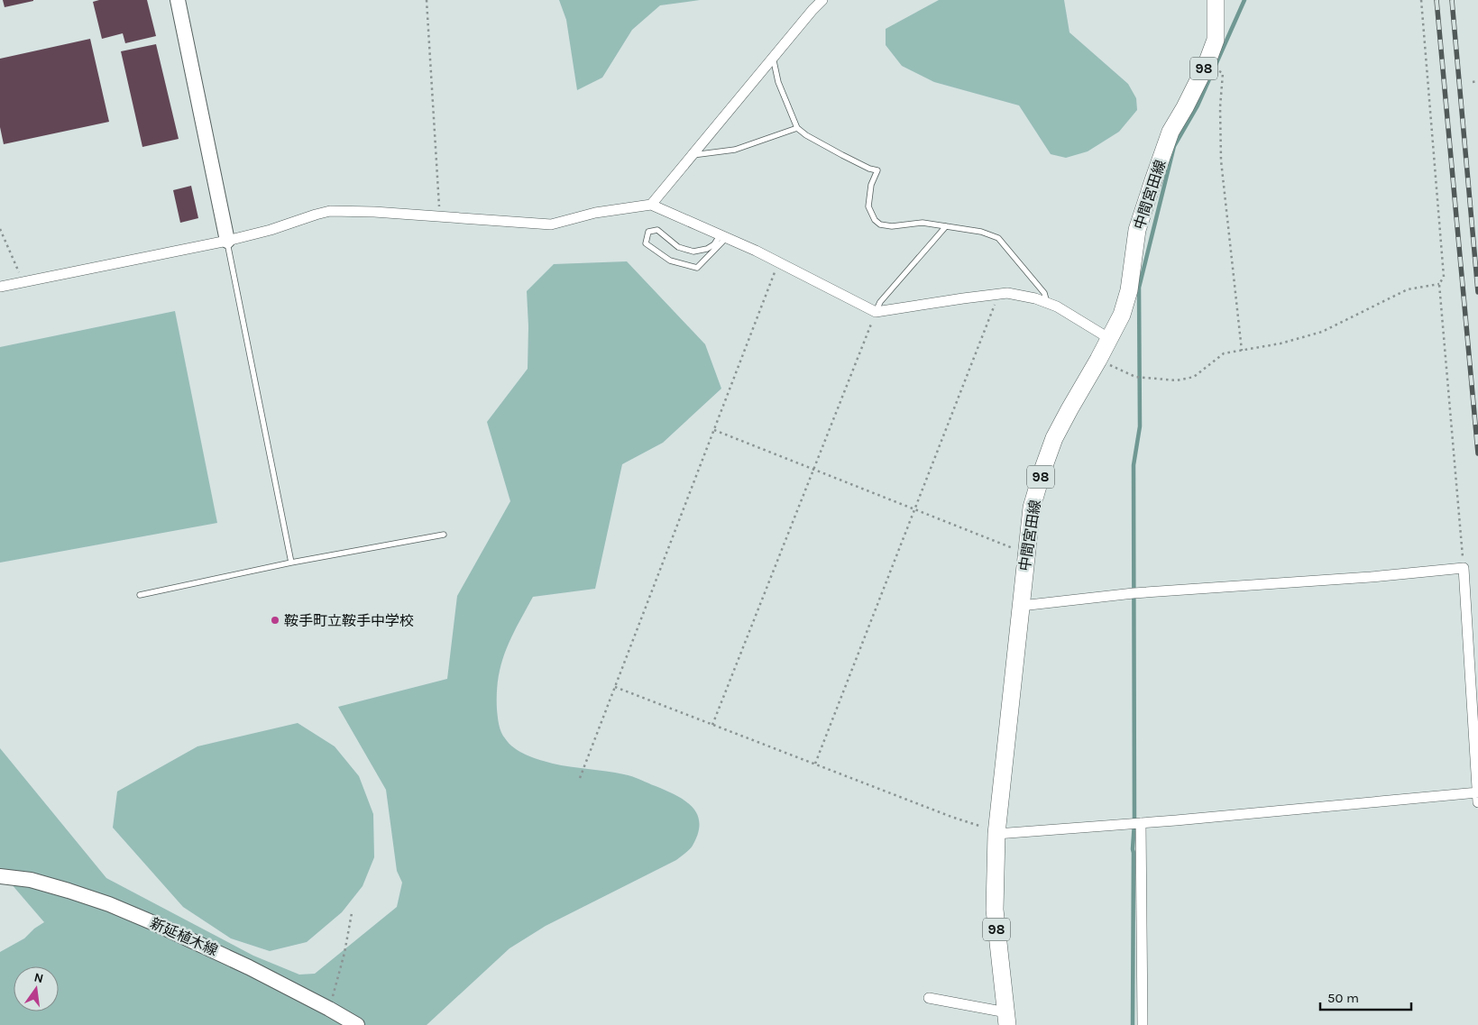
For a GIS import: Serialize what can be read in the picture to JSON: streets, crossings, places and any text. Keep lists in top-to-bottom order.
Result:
{
  "streets": {
    "main road": ["98", "中間宮田線", "新延植木線"]
  },
  "places": ["鞍手町立鞍手中学校"],
  "scale_bar": "50 m",
  "north": "top"
}
